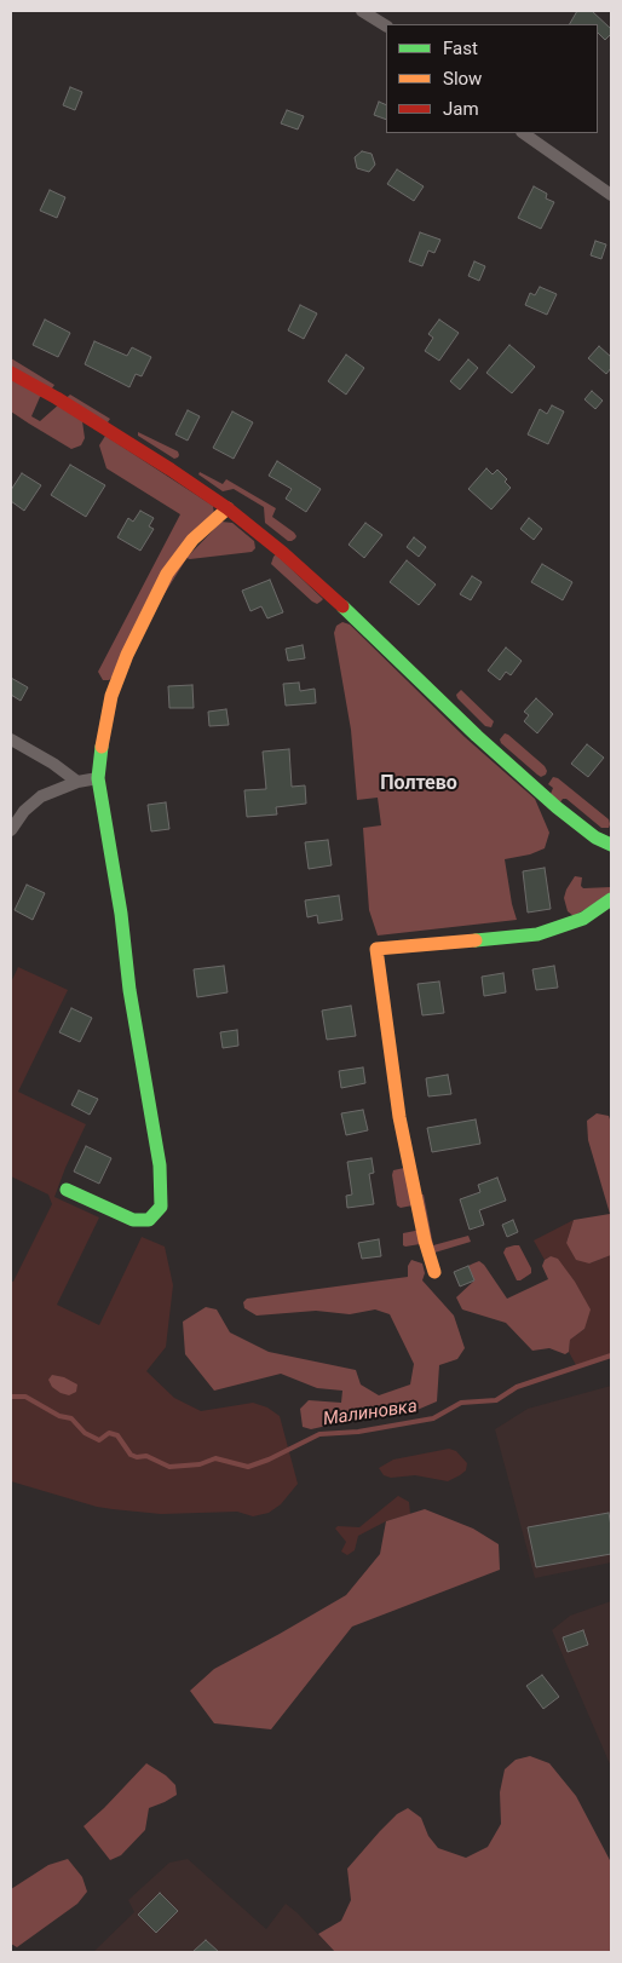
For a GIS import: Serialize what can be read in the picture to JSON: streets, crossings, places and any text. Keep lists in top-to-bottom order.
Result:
{
  "districts": ["Полтево"],
  "water": ["Малиновка"],
  "legend": ["Fast", "Slow", "Jam"]
}
